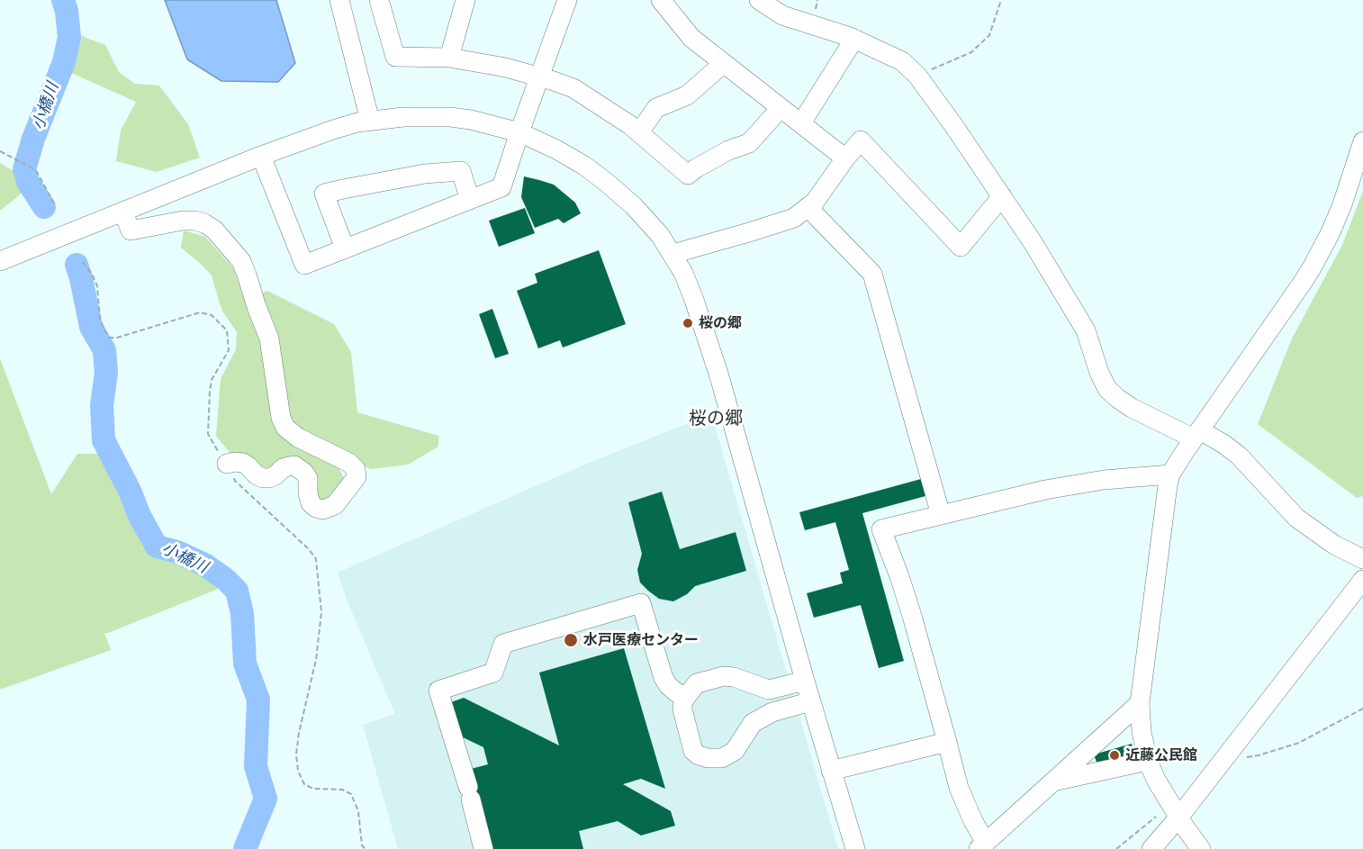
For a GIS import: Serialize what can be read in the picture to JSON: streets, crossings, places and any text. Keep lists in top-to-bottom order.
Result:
{
  "districts": ["桜の郷"],
  "water": ["小橋川"],
  "places": ["桜の郷", "水戸医療センター", "近藤公民館"]
}
